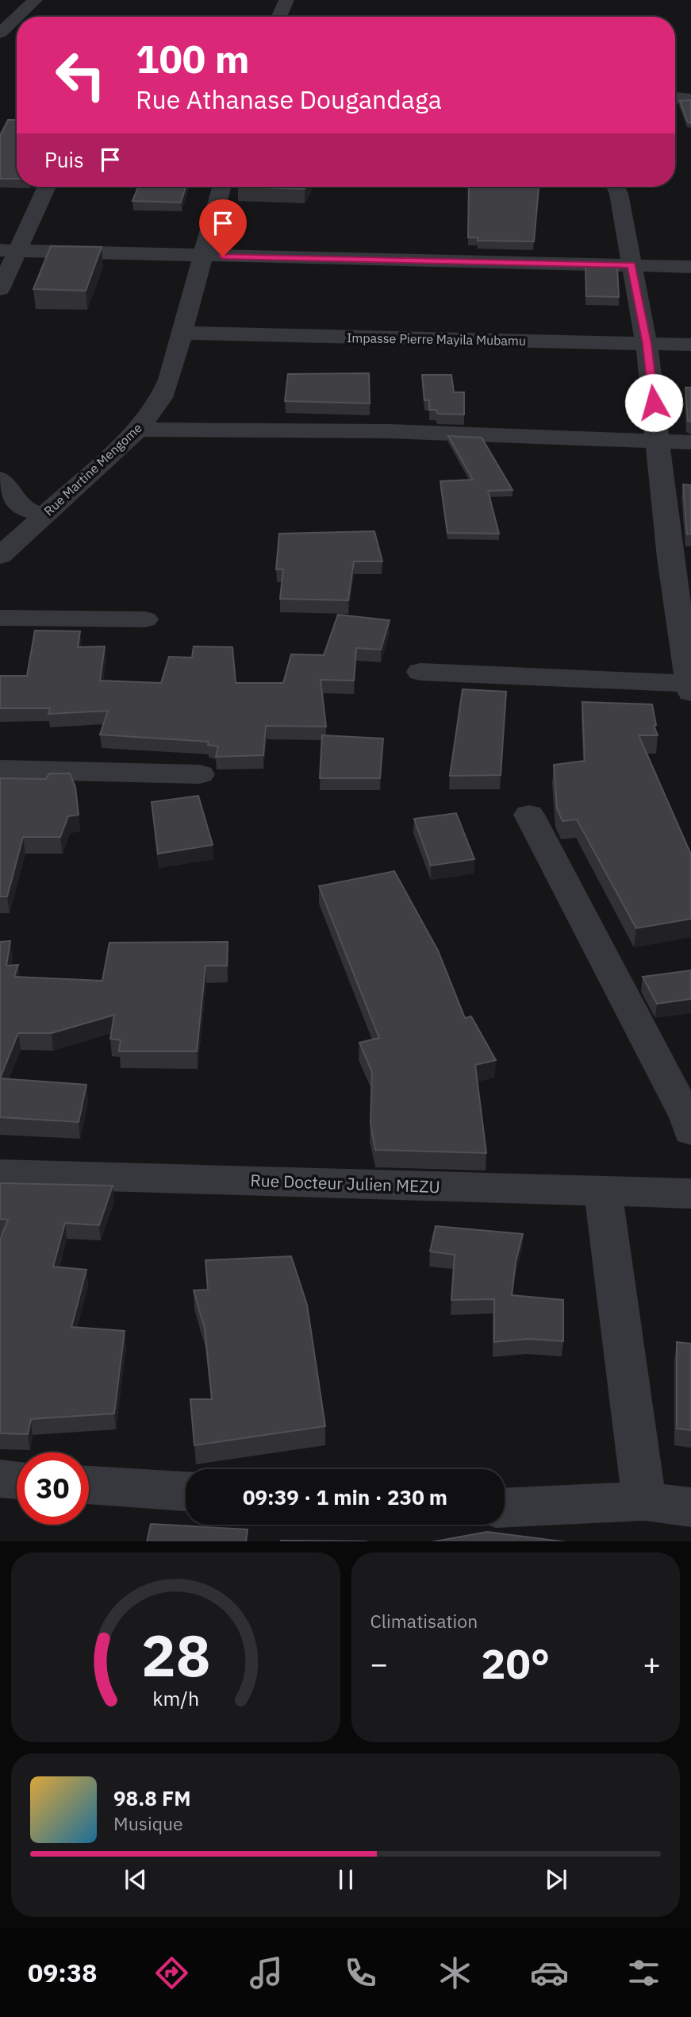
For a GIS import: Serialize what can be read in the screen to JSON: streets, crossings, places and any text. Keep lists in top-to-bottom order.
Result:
{
  "streets": {
    "street": ["Impasse Pierre Mayila Mubamu", "Rue Martine Mengome", "Rue Docteur Julien MEZU"]
  },
  "crossings": [
    ["Impasse Pierre Mayila Mubamu", "Rue Martine Mengome"]
  ],
  "page": {
    "turn": ["100 m", "Rue Athanase Dougandaga"],
    "then": "Puis",
    "limit": "30",
    "trip": "09:39 · 1 min · 230 m",
    "tile": "Climatisation",
    "heat": ["−", "20°", "+"],
    "song": ["98.8 FM", "Musique"],
    "tabs": "09:38",
    "gauge": ["28", "km/h"]
  }
}
